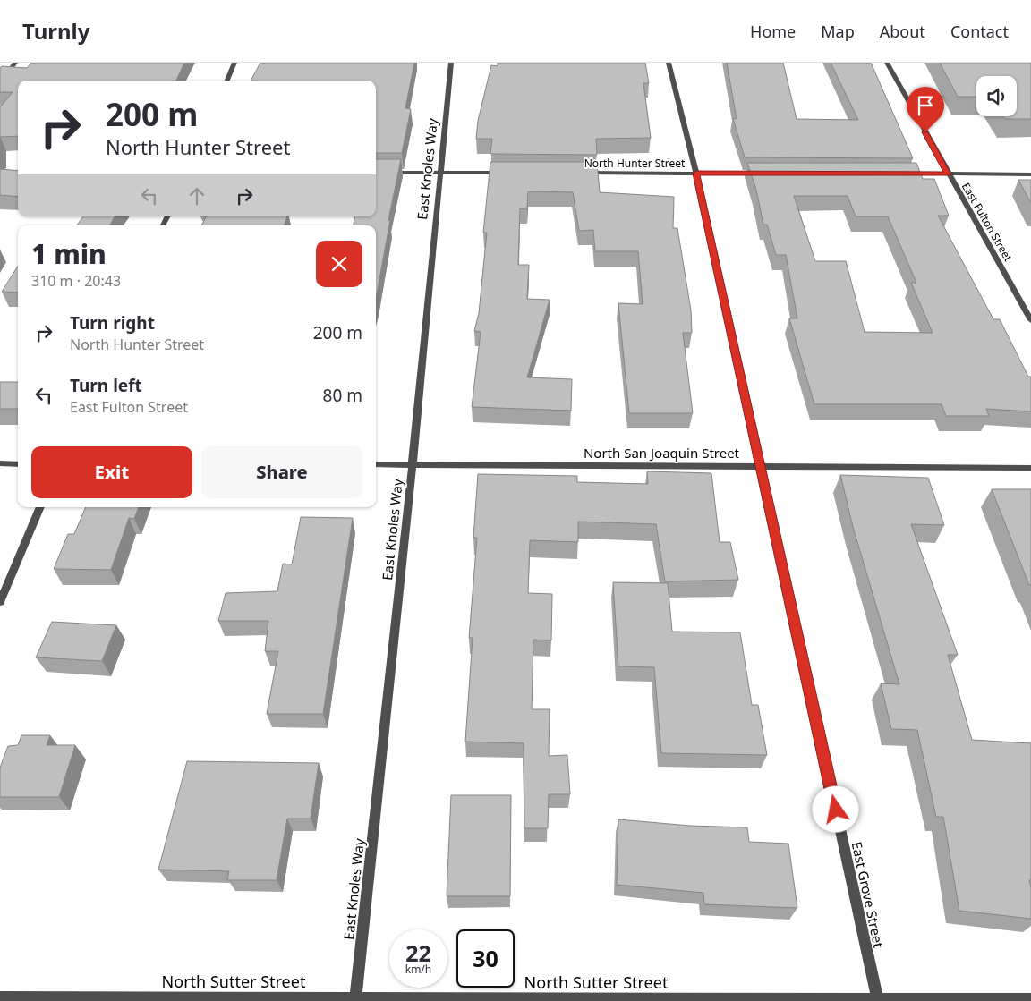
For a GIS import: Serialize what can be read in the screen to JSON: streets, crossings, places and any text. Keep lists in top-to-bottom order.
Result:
{
  "streets": {
    "street": [
      "North Hunter Street",
      "East Knoles Way",
      "East Fulton Street",
      "North San Joaquin Street",
      "East Grove Street",
      "North Sutter Street"
    ]
  },
  "crossings": [
    ["North Hunter Street", "East Grove Street"],
    ["East Knoles Way", "North San Joaquin Street"],
    ["East Knoles Way", "North Sutter Street"],
    ["North San Joaquin Street", "East Grove Street"],
    ["East Grove Street", "North Sutter Street"]
  ],
  "page": {
    "header": "Turnly",
    "nav": [
      "Home",
      "Map",
      "About",
      "Contact"
    ],
    "turn": ["200 m", "North Hunter Street"],
    "heading": ["1 min", "310 m · 20:43"],
    "list": [
      {
        "name": "Turn right",
        "note": "North Hunter Street",
        "value": "200 m"
      },
      {
        "name": "Turn left",
        "note": "East Fulton Street",
        "value": "80 m"
      }
    ],
    "buttons": ["Exit", "Share"],
    "speed": "22 km/h",
    "limit": "30"
  }
}
